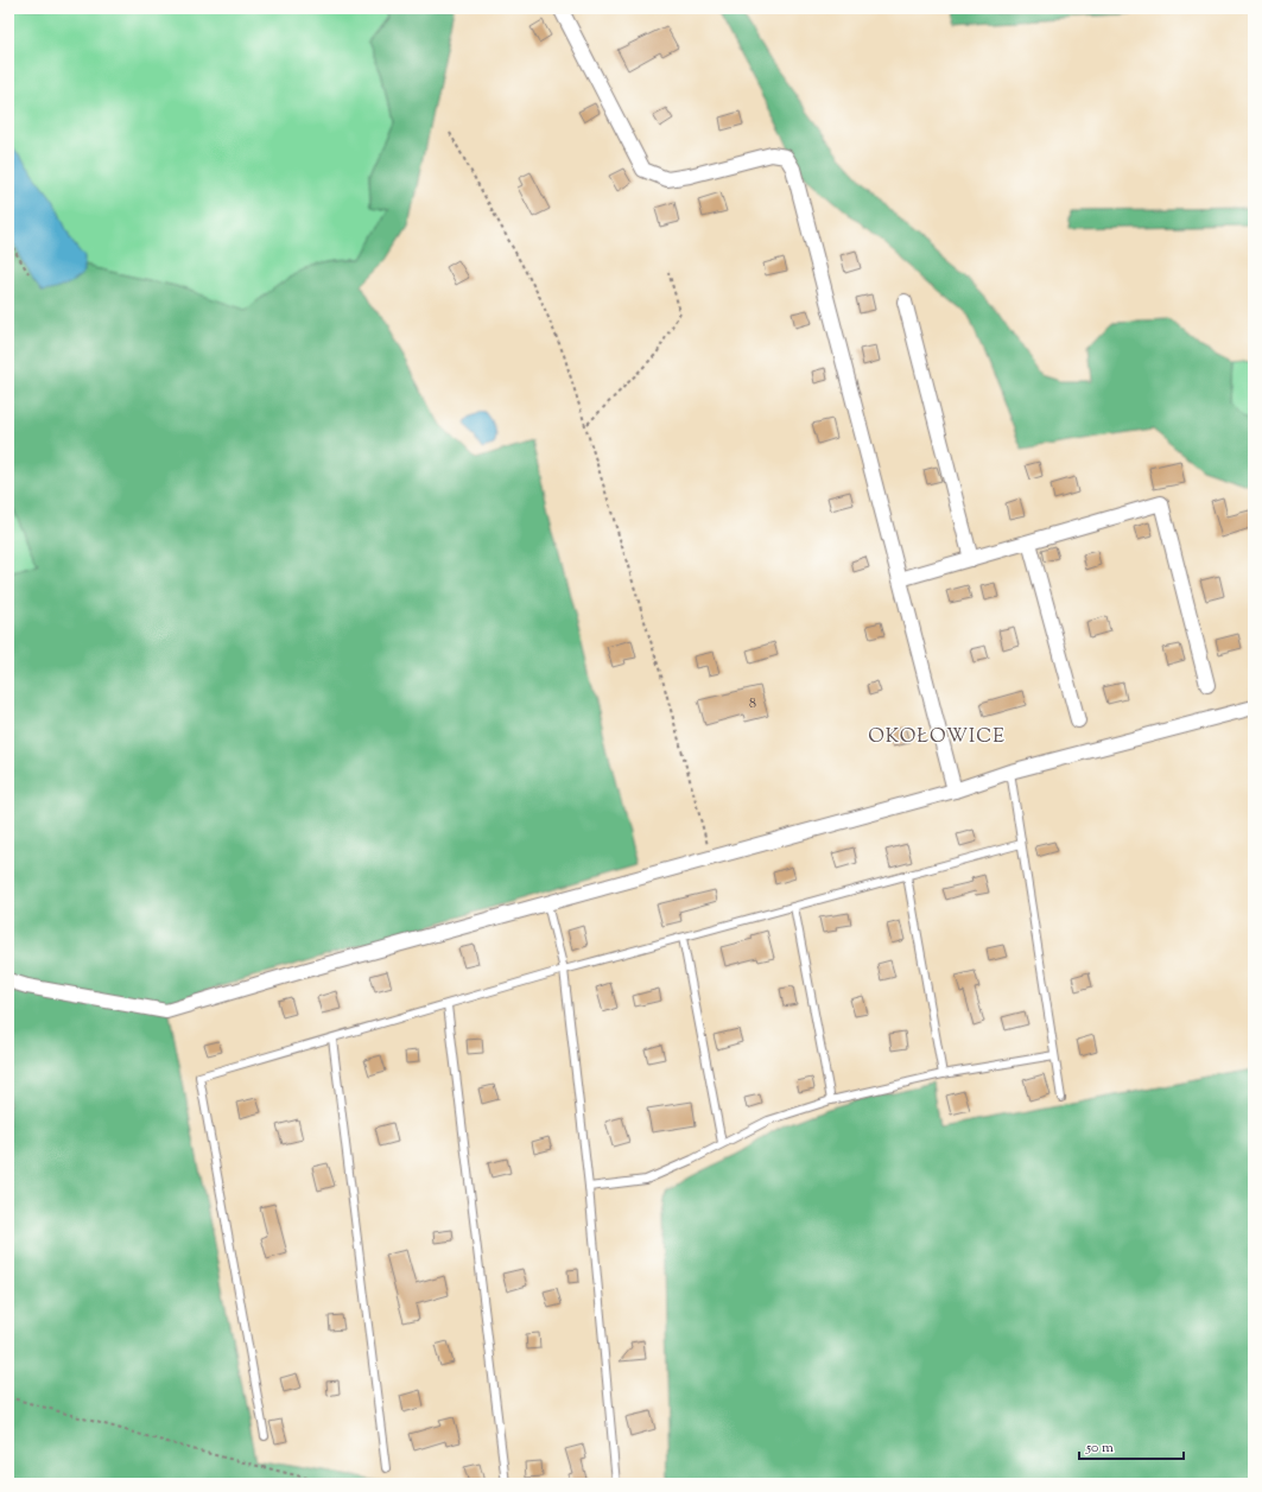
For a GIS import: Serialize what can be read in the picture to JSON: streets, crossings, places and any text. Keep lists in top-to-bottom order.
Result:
{
  "districts": ["OKOŁOWICE"],
  "house_numbers": ["8"],
  "scale_bar": "50 m"
}
